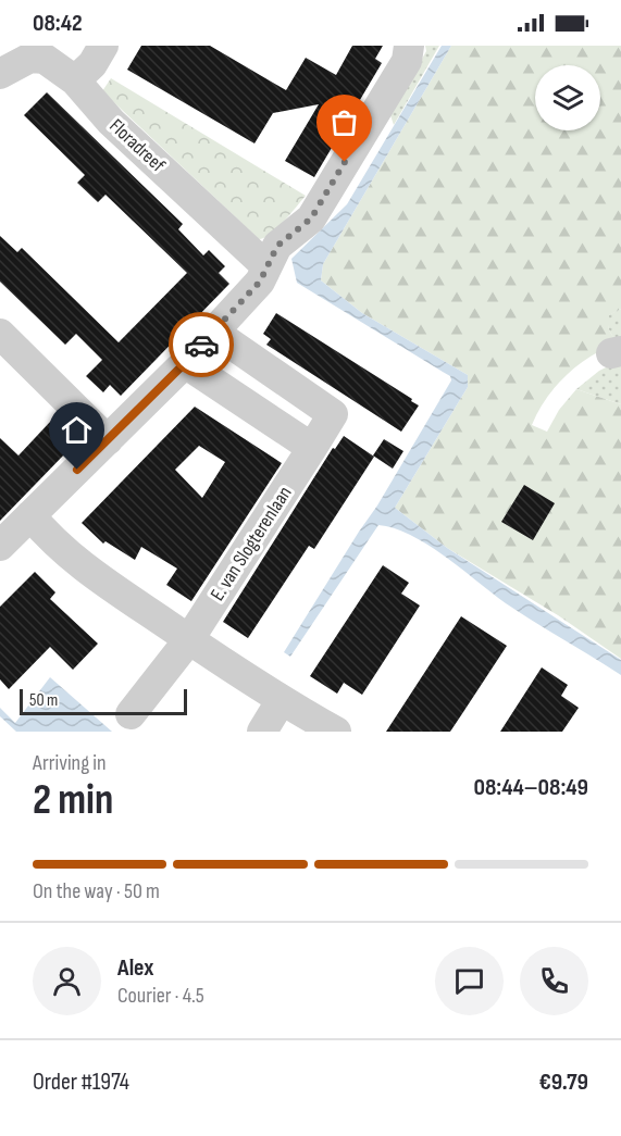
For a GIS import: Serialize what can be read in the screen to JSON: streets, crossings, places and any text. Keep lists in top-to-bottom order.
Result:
{
  "streets": {
    "street": ["Floradreef", "E. van Slogterenlaan"]
  },
  "scale_bar": "50 m",
  "page": {
    "status": "08:42",
    "scale": "50 m",
    "heading": ["2 min", "Arriving in", "08:44–08:49"],
    "panel": [
      "Alex",
      "Courier · 4.5",
      "Order #1974",
      "€9.79"
    ],
    "bar": "On the way · 50 m"
  }
}
